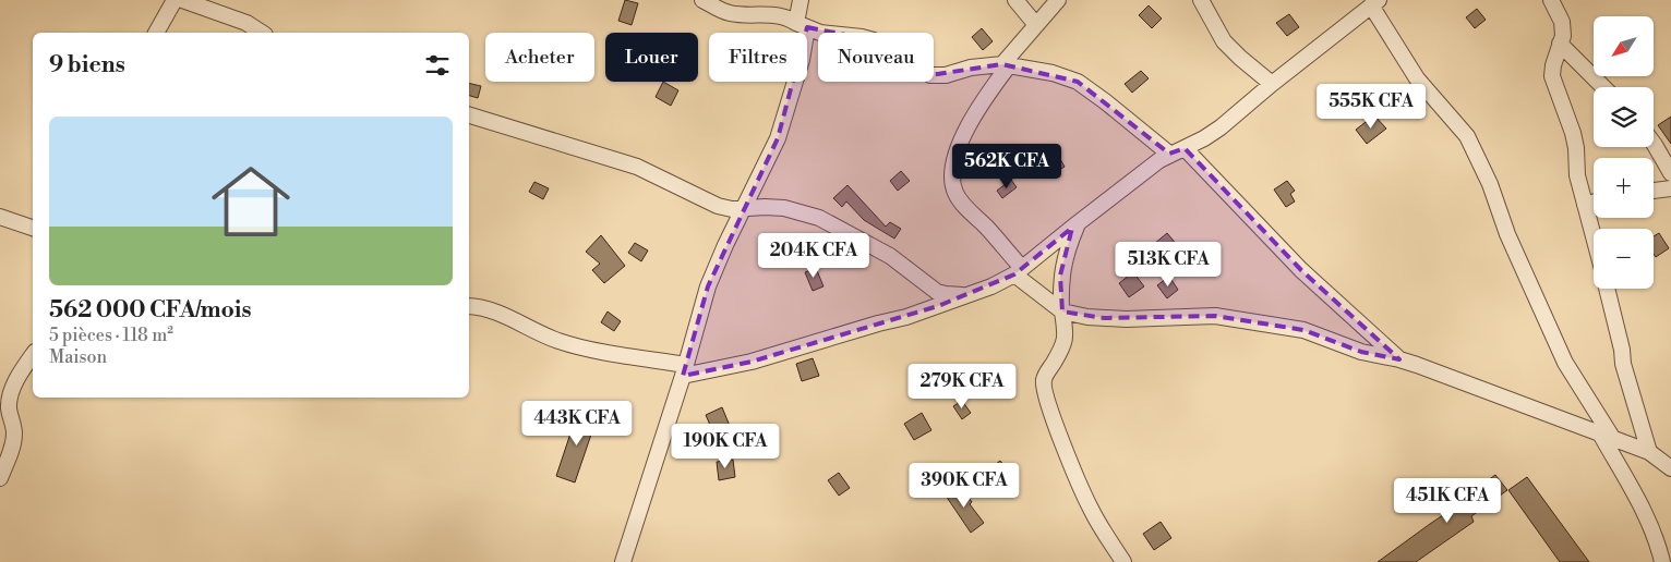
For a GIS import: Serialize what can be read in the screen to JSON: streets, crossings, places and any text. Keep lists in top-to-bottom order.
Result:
{
  "north": "bottom left",
  "page": {
    "map_buttons": ["+", "−"],
    "chip": [
      "Acheter",
      "Louer",
      "Filtres",
      "Nouveau"
    ],
    "heading": "9 biens",
    "price": [
      "555K CFA",
      "562K CFA",
      "204K CFA",
      "513K CFA",
      "279K CFA",
      "443K CFA",
      "190K CFA",
      "390K CFA",
      "451K CFA"
    ],
    "list": [
      {
        "name": "562 000 CFA/mois",
        "note": "5 pièces · 118 m² · Maison"
      }
    ]
  }
}
